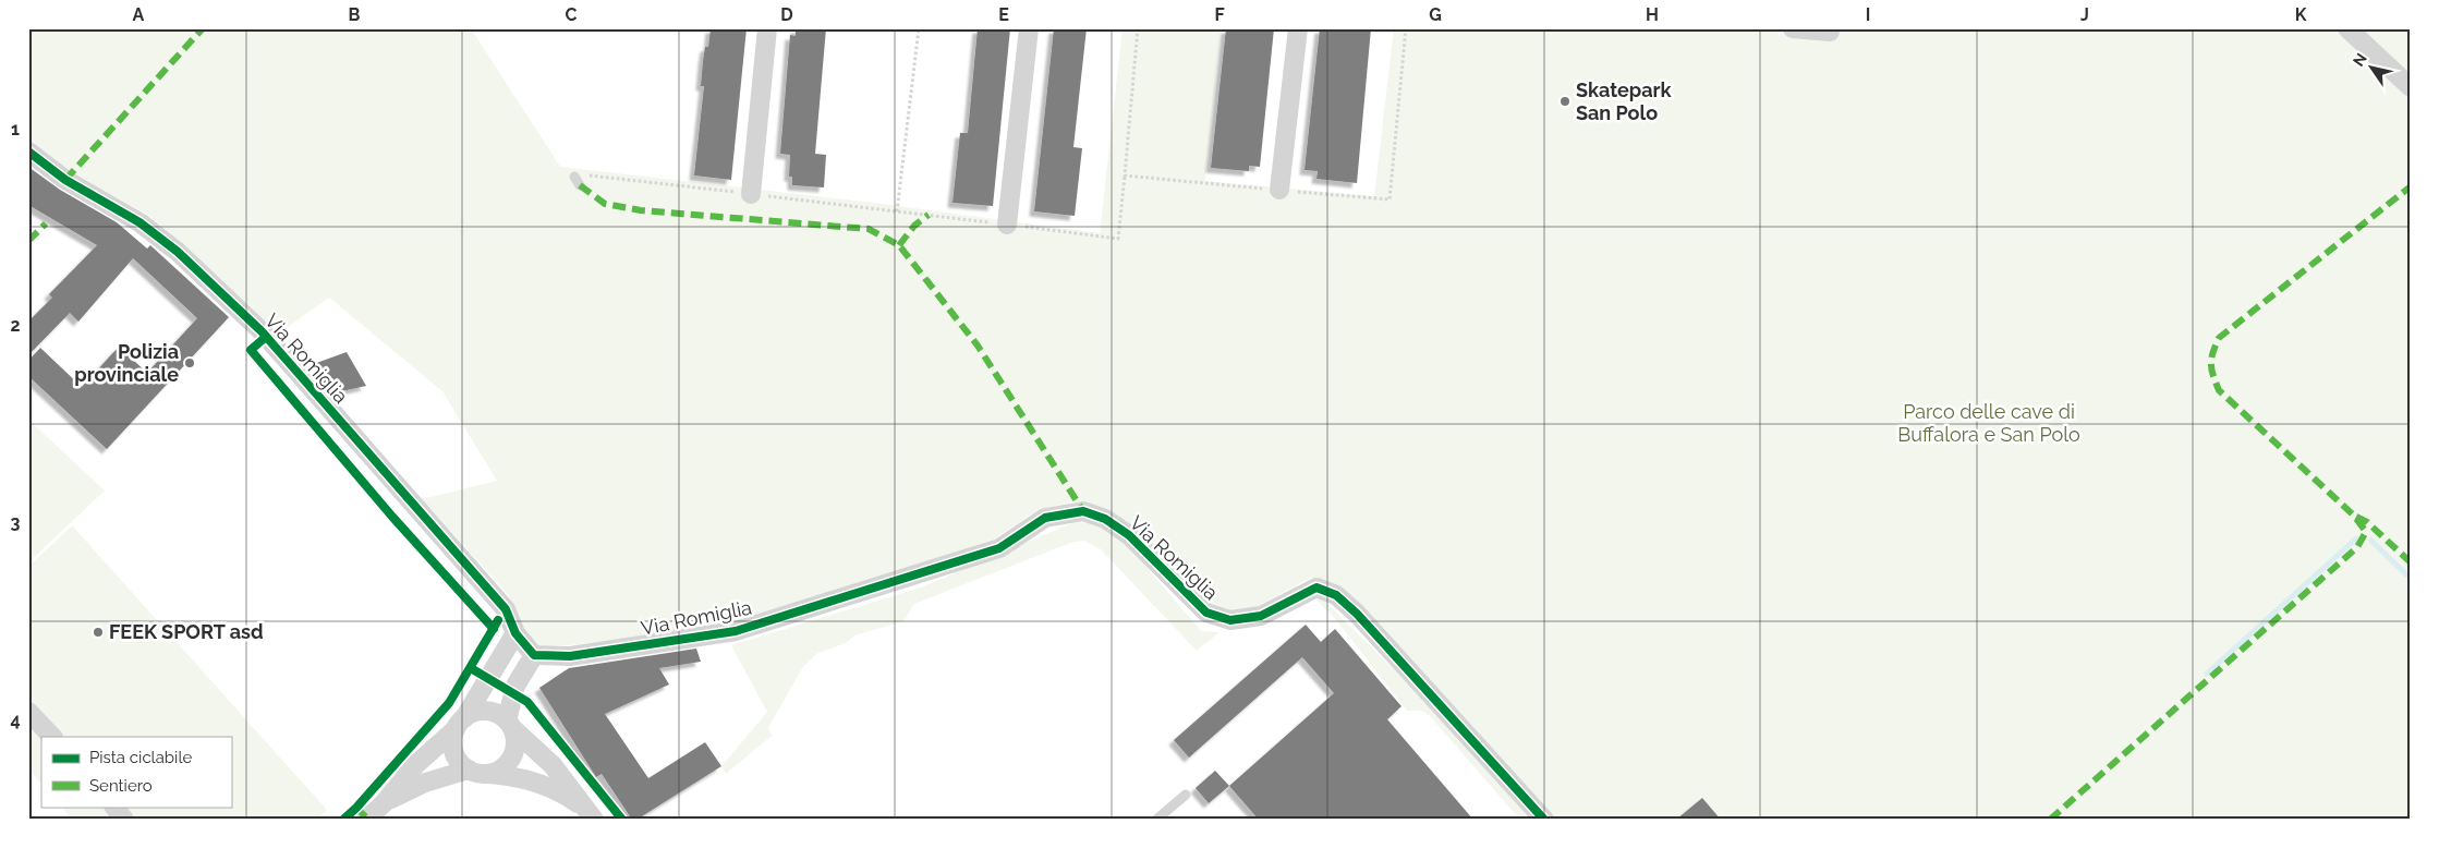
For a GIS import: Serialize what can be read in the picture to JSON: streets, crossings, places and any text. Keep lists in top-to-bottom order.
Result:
{
  "streets": {
    "street": ["Via Romiglia"]
  },
  "parks": ["Parco delle cave di Buffalora e San Polo"],
  "places": ["Skatepark San Polo", "Polizia provinciale", "FEEK SPORT asd"],
  "legend": ["Pista ciclabile", "Sentiero"],
  "north": "top left",
  "grid": {
    "columns": [
      "A",
      "B",
      "C",
      "D",
      "E",
      "F",
      "G",
      "H",
      "I",
      "J",
      "K"
    ],
    "rows": [
      "1",
      "2",
      "3",
      "4"
    ]
  }
}
